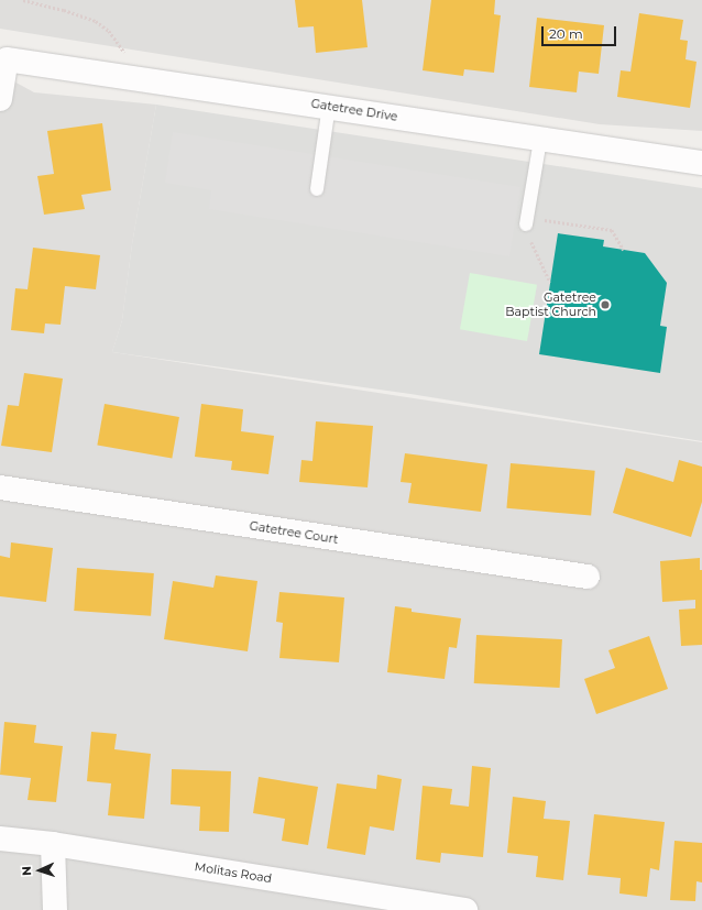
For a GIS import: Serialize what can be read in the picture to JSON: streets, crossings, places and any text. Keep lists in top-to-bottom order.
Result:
{
  "streets": {
    "street": ["Gatetree Drive", "Gatetree Court", "Molitas Road"]
  },
  "places": ["Gatetree Baptist Church"],
  "scale_bar": "20 m",
  "north": "left"
}
